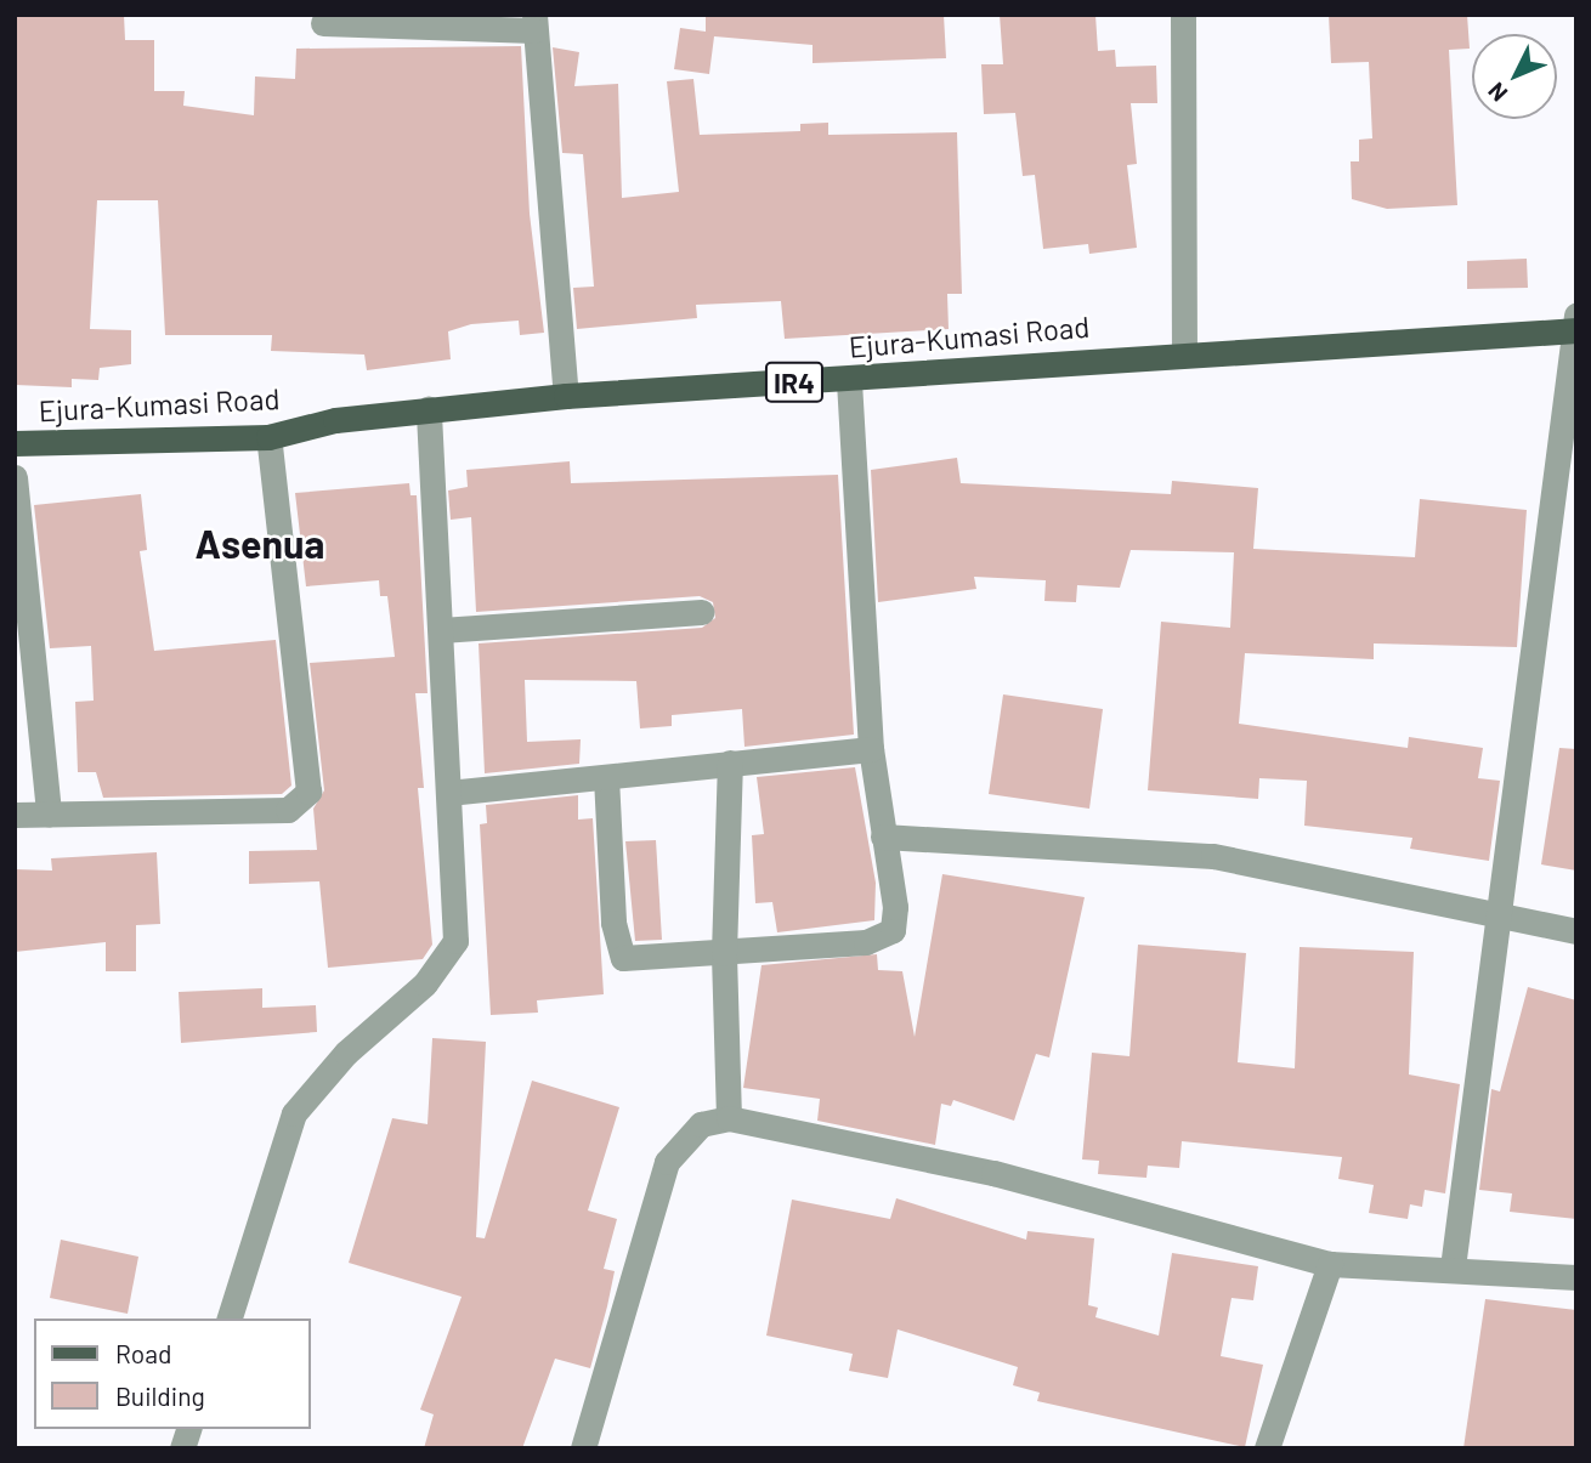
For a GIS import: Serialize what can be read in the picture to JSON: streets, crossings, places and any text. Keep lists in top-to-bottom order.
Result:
{
  "streets": {
    "main road": ["Ejura-Kumasi Road", "IR4"]
  },
  "districts": ["Asenua"],
  "legend": ["Road", "Building"],
  "north": "bottom left"
}
